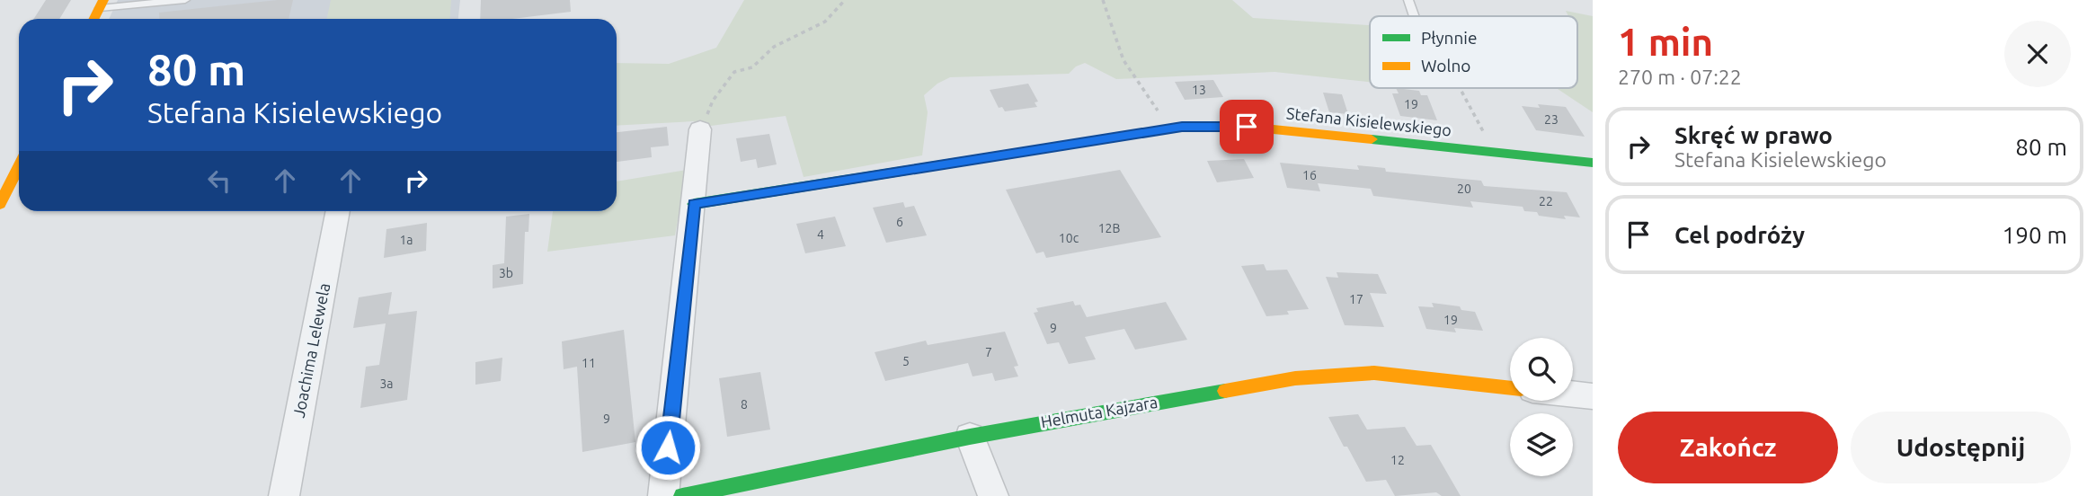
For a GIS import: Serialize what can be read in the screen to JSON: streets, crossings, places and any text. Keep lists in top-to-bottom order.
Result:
{
  "streets": {
    "street": ["Stefana Kisielewskiego", "Joachima Lelewela", "Helmuta Kajzara"]
  },
  "house_numbers": [
    "13",
    "19",
    "23",
    "16",
    "20",
    "22",
    "6",
    "12B",
    "4",
    "10c",
    "1a",
    "3b",
    "17",
    "19",
    "9",
    "7",
    "5",
    "11",
    "3a",
    "8",
    "9",
    "12"
  ],
  "legend": ["Płynnie", "Wolno"],
  "page": {
    "heading": ["1 min", "270 m · 07:22"],
    "turn": ["80 m", "Stefana Kisielewskiego"],
    "list": [
      {
        "name": "Skręć w prawo",
        "note": "Stefana Kisielewskiego",
        "value": "80 m"
      },
      {
        "name": "Cel podróży",
        "value": "190 m"
      }
    ],
    "buttons": ["Zakończ", "Udostępnij"]
  }
}
